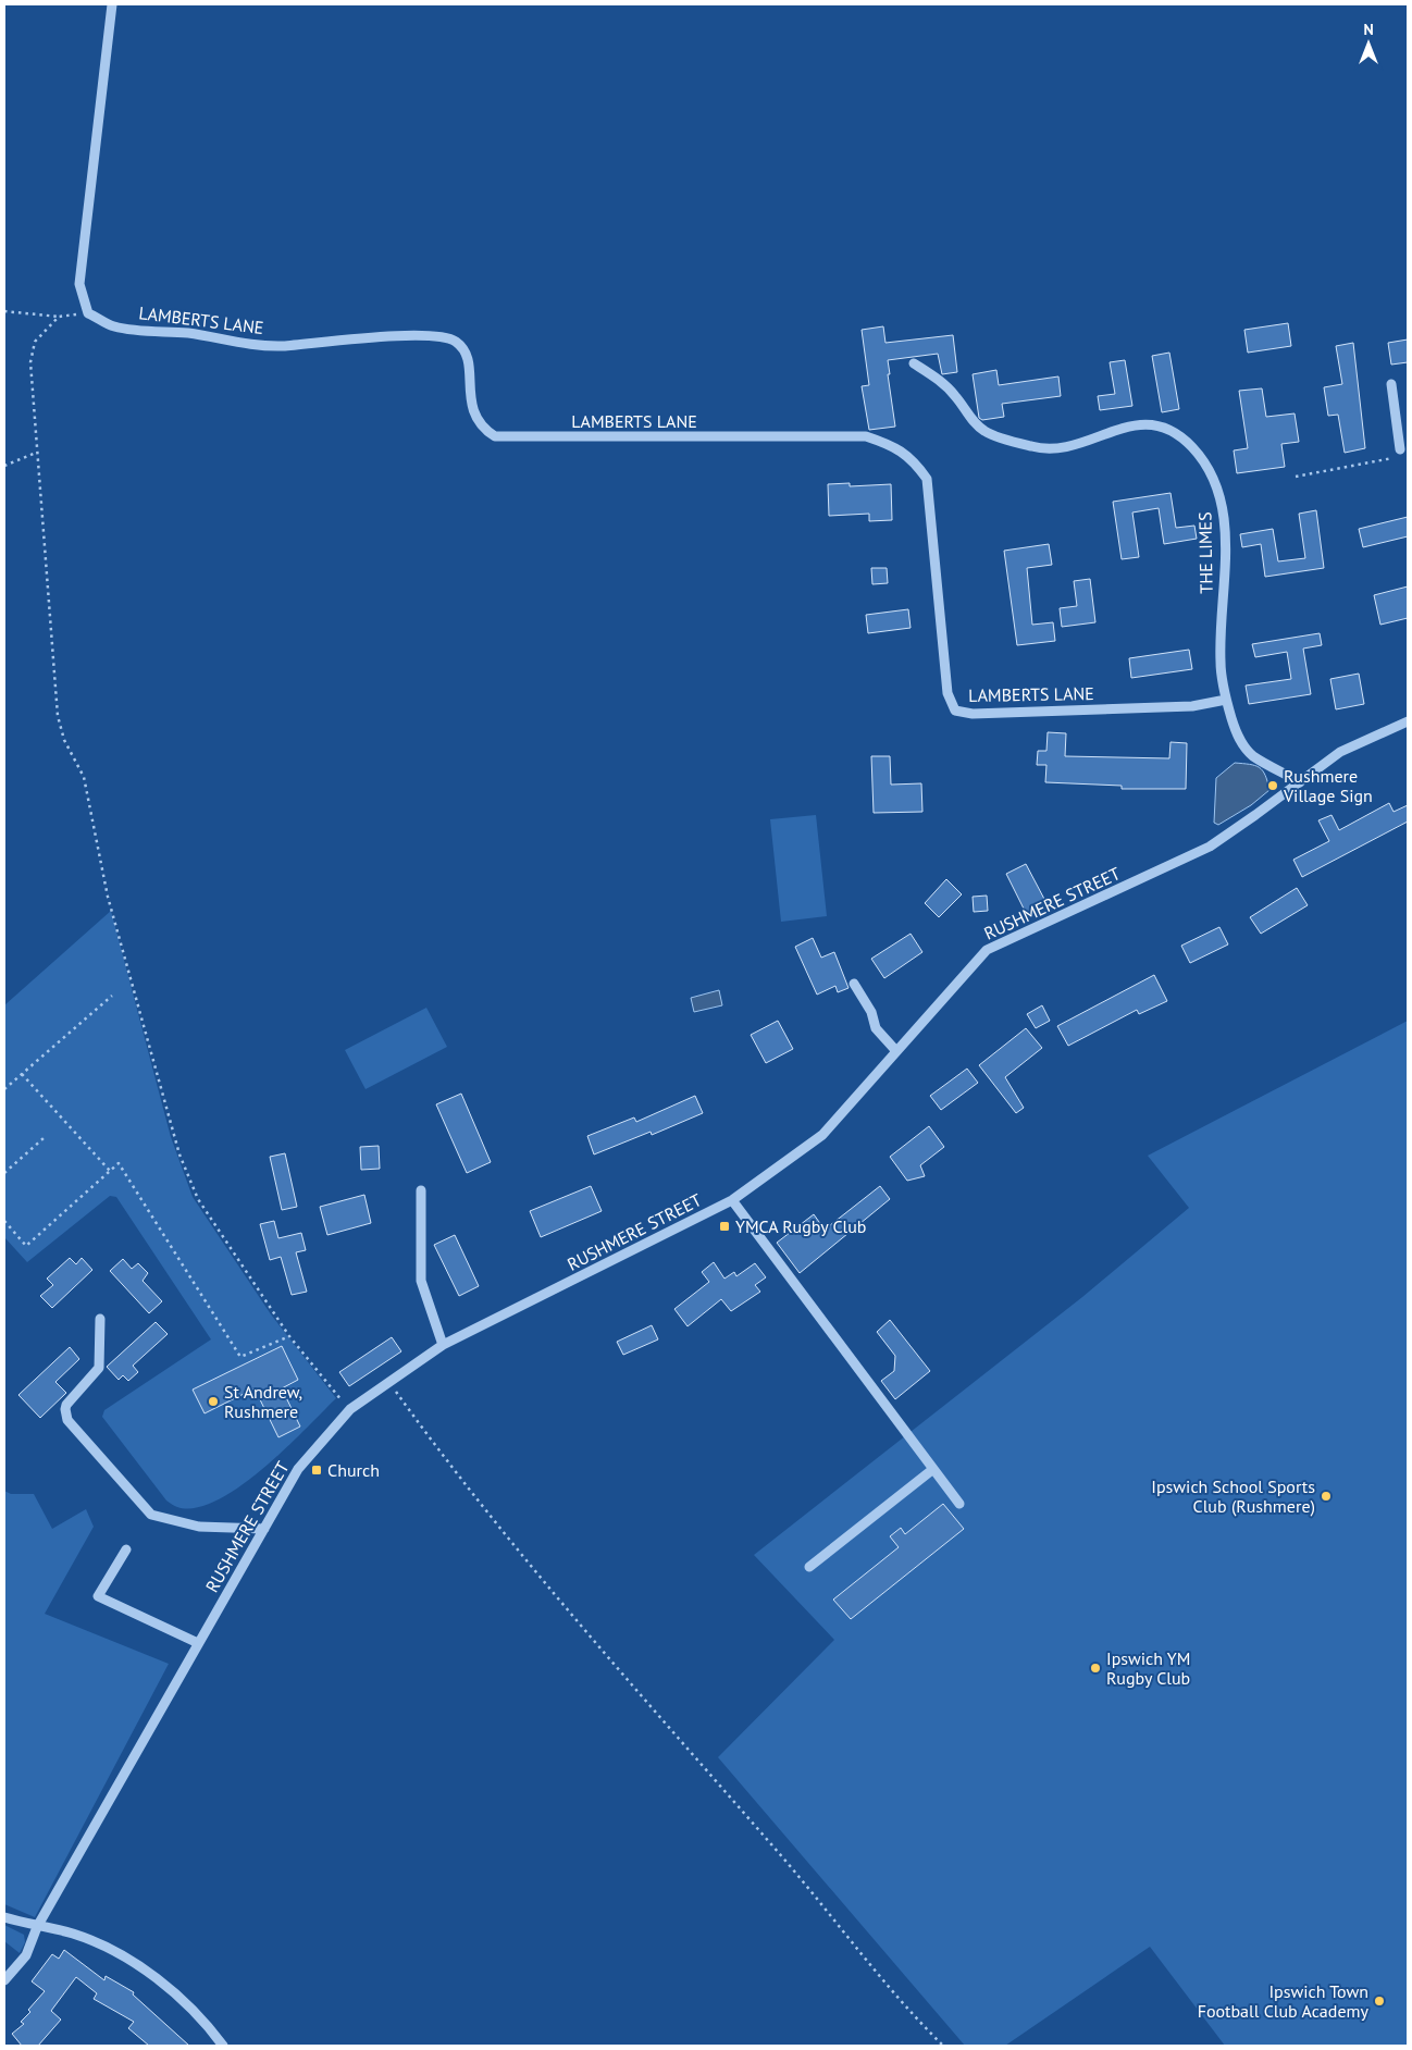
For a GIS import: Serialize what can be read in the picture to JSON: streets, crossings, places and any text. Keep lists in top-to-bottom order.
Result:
{
  "streets": {
    "street": ["LAMBERTS LANE", "THE LIMES", "RUSHMERE STREET"]
  },
  "crossings": [
    ["LAMBERTS LANE", "THE LIMES"]
  ],
  "places": {
    "other": [
      "Rushmere Village Sign",
      "St Andrew, Rushmere",
      "Ipswich School Sports Club (Rushmere)",
      "Ipswich YM Rugby Club",
      "Ipswich Town Football Club Academy"
    ],
    "transit": ["YMCA Rugby Club", "Church"]
  },
  "north": "top"
}
